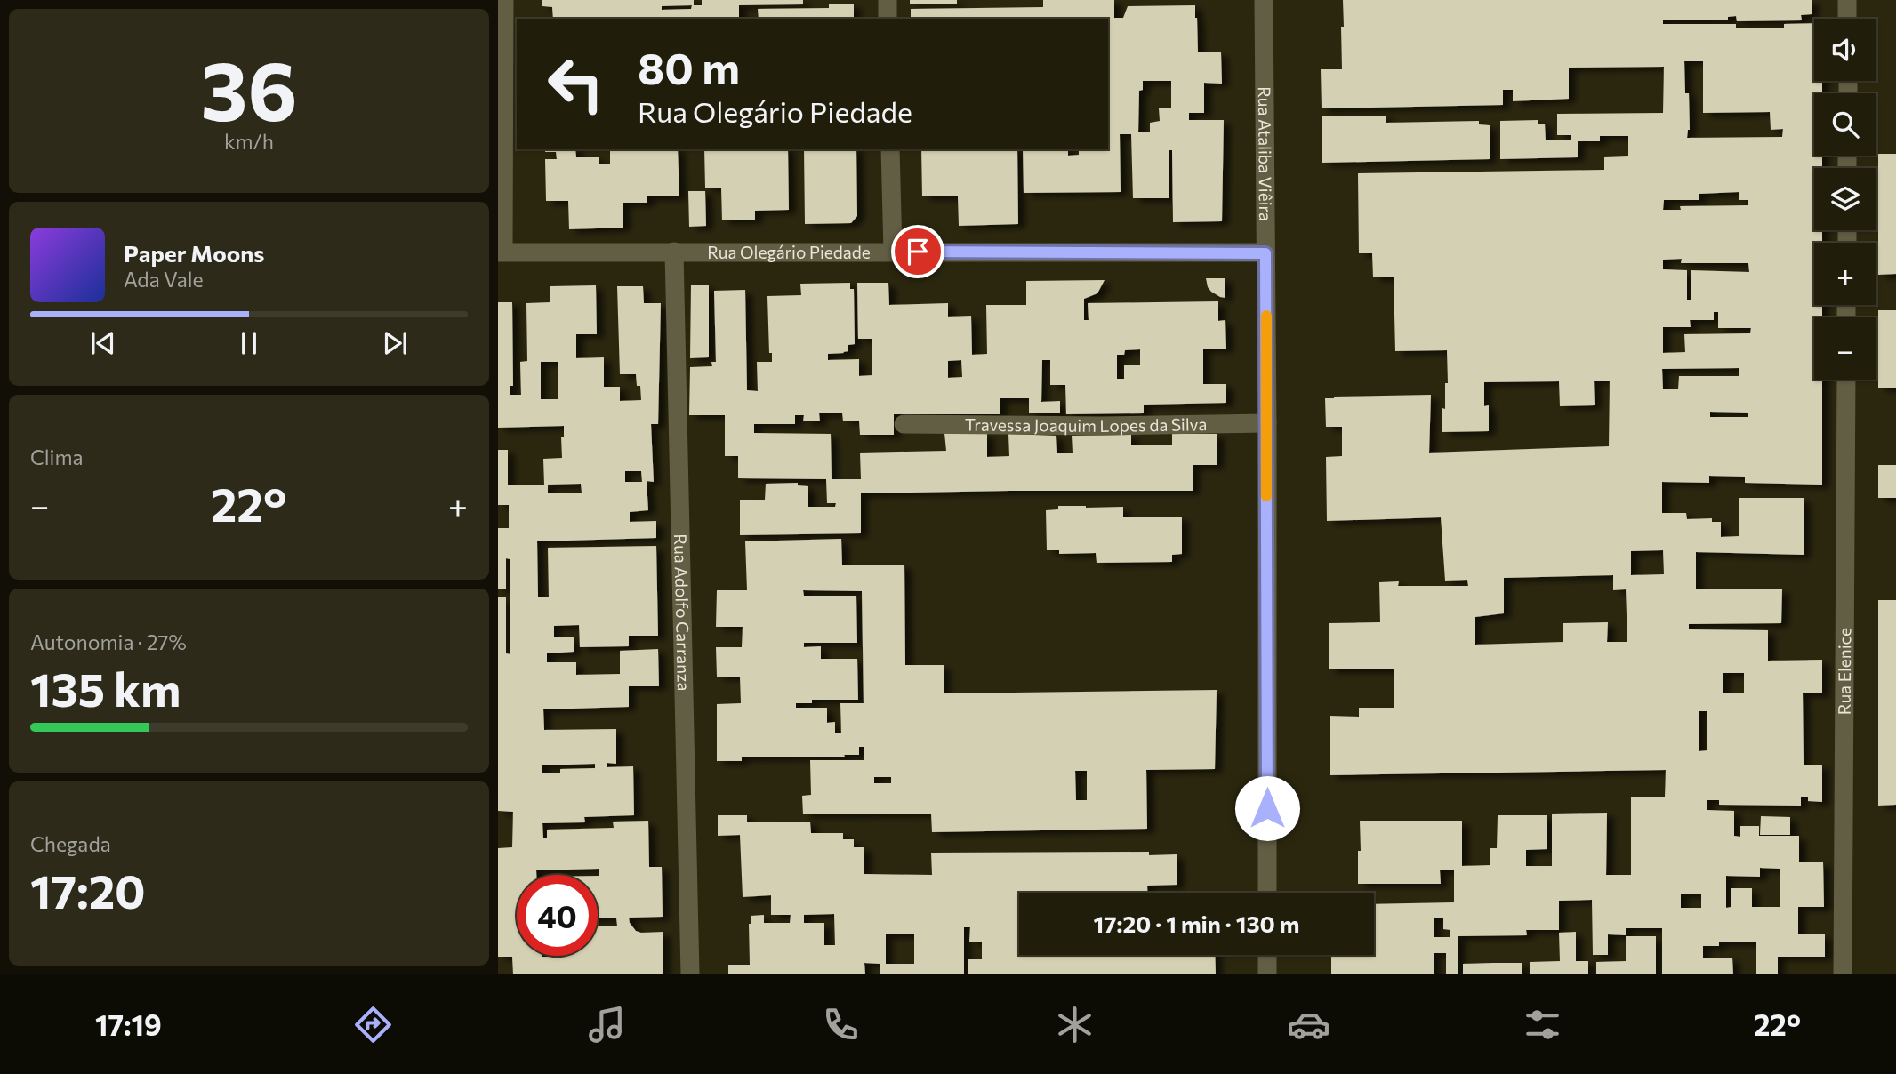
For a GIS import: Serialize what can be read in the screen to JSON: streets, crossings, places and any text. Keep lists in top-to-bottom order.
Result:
{
  "streets": {
    "street": [
      "Rua Ataliba Viêira",
      "Rua Olegário Piedade",
      "Travessa Joaquim Lopes da Silva",
      "Rua Adolfo Carranza",
      "Rua Elenice"
    ]
  },
  "crossings": [
    ["Rua Ataliba Viêira", "Rua Olegário Piedade"],
    ["Rua Ataliba Viêira", "Travessa Joaquim Lopes da Silva"],
    ["Rua Olegário Piedade", "Rua Adolfo Carranza"]
  ],
  "page": {
    "tile": [
      ["36", "km/h"],
      "Clima",
      ["Autonomia · 27%", "135 km"],
      ["Chegada", "17:20"]
    ],
    "map_buttons": ["+", "−"],
    "turn": ["80 m", "Rua Olegário Piedade"],
    "song": ["Paper Moons", "Ada Vale"],
    "heat": ["−", "22°", "+"],
    "limit": "40",
    "trip": "17:20 · 1 min · 130 m",
    "tabs": ["17:19", "22°"]
  }
}
